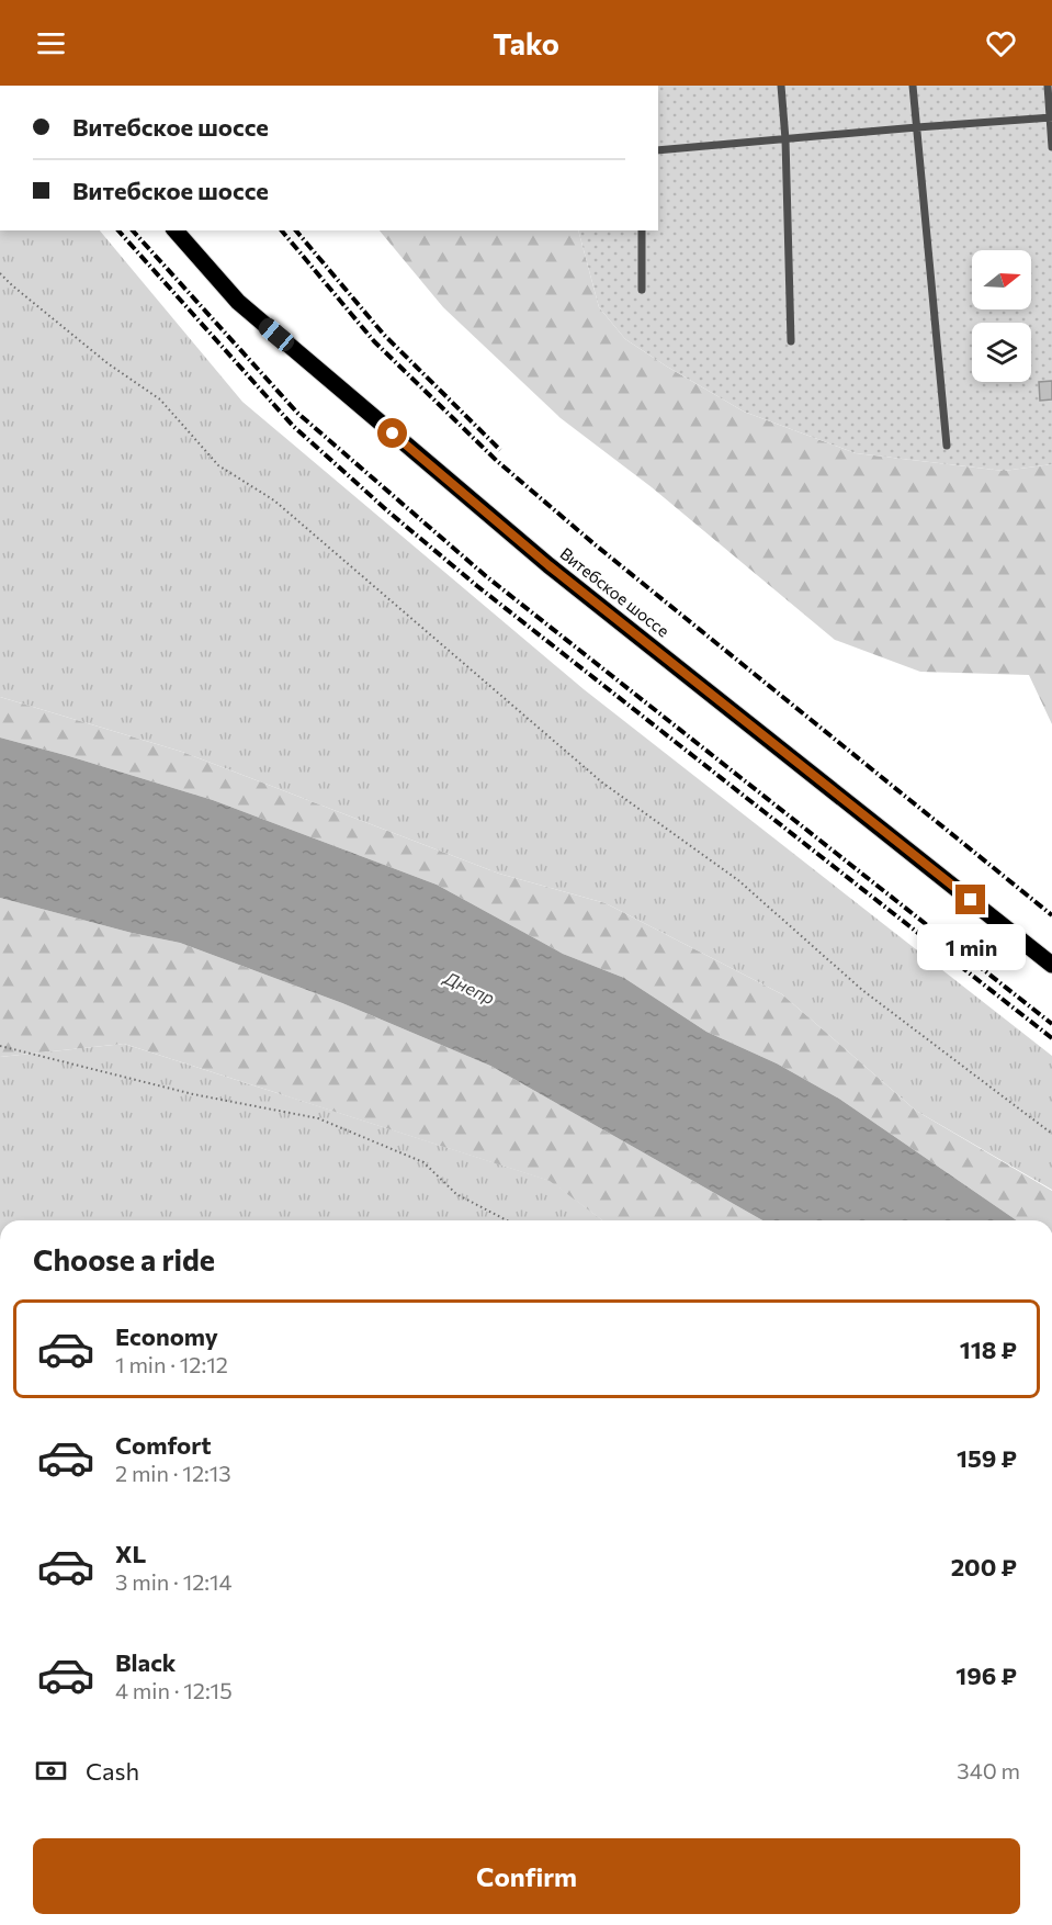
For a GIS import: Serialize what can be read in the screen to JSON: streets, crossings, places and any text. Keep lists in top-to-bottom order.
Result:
{
  "streets": {
    "main road": ["Витебское шоссе"]
  },
  "water": ["Днепр"],
  "north": "right",
  "page": {
    "header": "Tako",
    "banner": ["Витебское шоссе", "Витебское шоссе"],
    "bubble": "1 min",
    "heading": "Choose a ride",
    "list": [
      {
        "name": "Economy",
        "note": "1 min · 12:12",
        "value": "118 ₽"
      },
      {
        "name": "Comfort",
        "note": "2 min · 12:13",
        "value": "159 ₽"
      },
      {
        "name": "XL",
        "note": "3 min · 12:14",
        "value": "200 ₽"
      },
      {
        "name": "Black",
        "note": "4 min · 12:15",
        "value": "196 ₽"
      }
    ],
    "pay": ["Cash", "340 m"],
    "buttons": "Confirm"
  }
}
